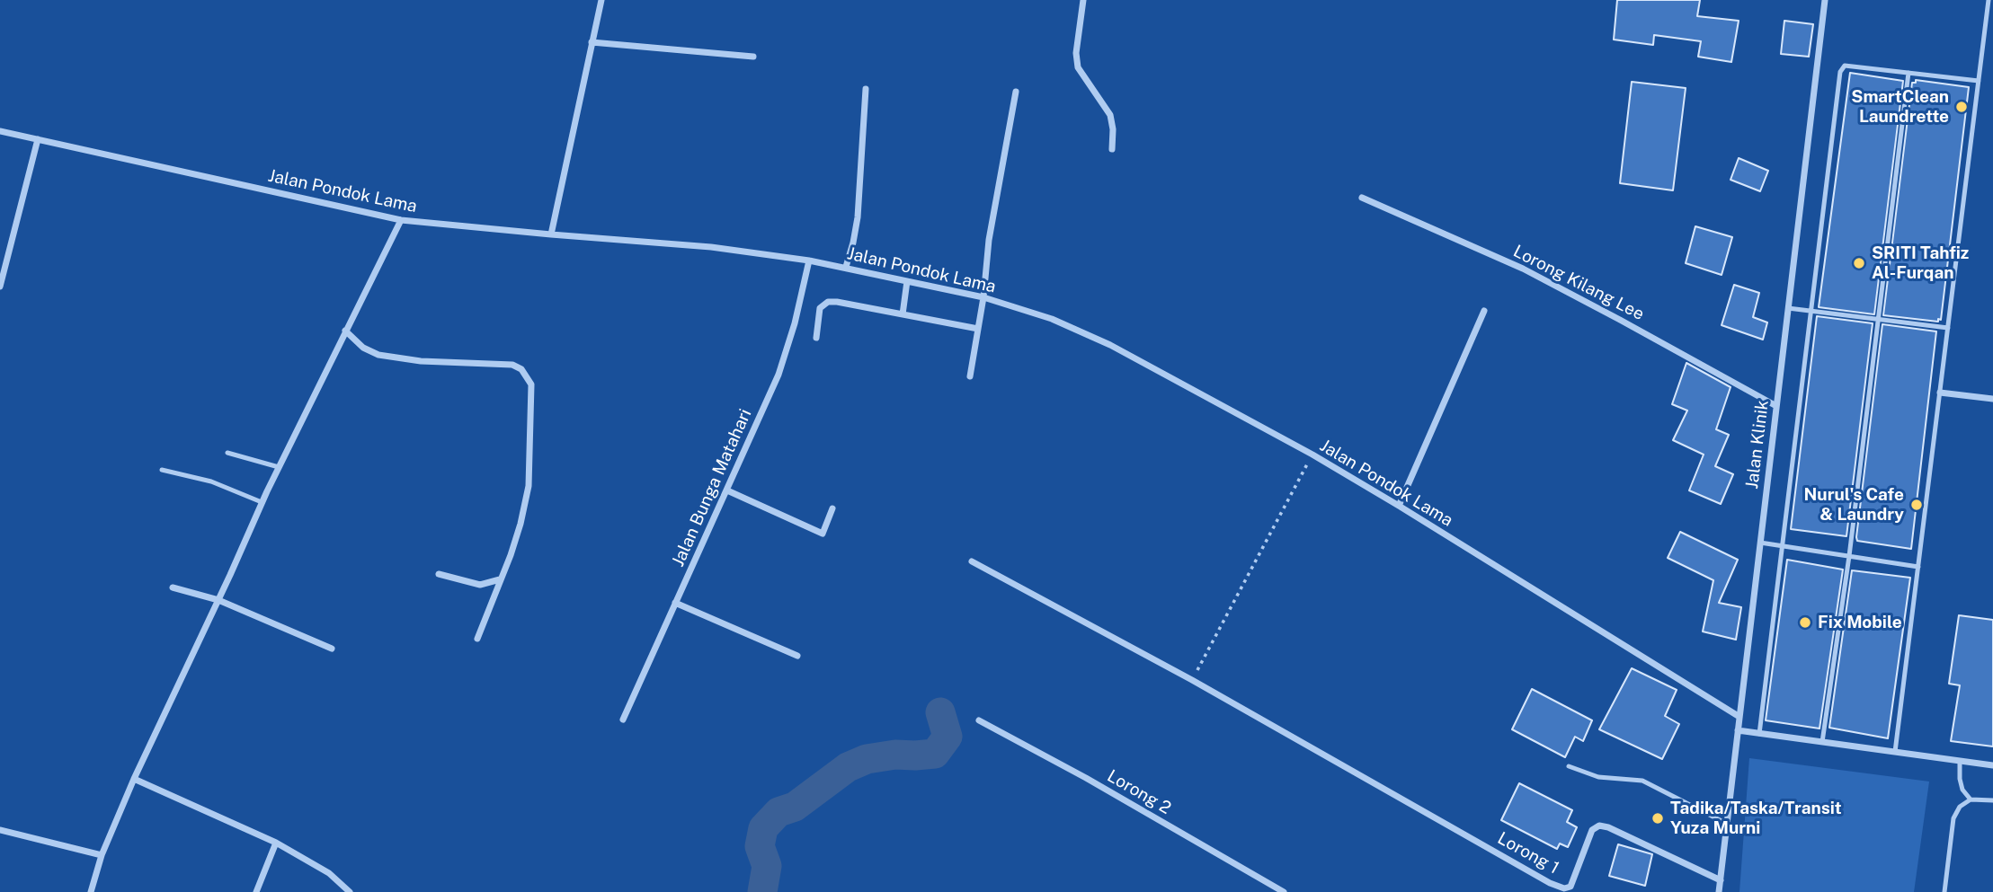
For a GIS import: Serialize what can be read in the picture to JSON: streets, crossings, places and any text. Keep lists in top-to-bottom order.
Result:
{
  "streets": {
    "street": [
      "Jalan Pondok Lama",
      "Lorong Kilang Lee",
      "Jalan Klinik",
      "Jalan Bunga Matahari",
      "Lorong 2",
      "Lorong 1"
    ]
  },
  "crossings": [
    ["Jalan Pondok Lama", "Jalan Klinik"],
    ["Jalan Pondok Lama", "Jalan Bunga Matahari"],
    ["Lorong Kilang Lee", "Jalan Klinik"],
    ["Jalan Klinik", "Lorong 1"]
  ],
  "places": [
    "SmartClean Laundrette",
    "SRITI Tahfiz Al-Furqan",
    "Nurul's Cafe & Laundry",
    "Fix Mobile",
    "Tadika/Taska/Transit Yuza Murni"
  ]
}
